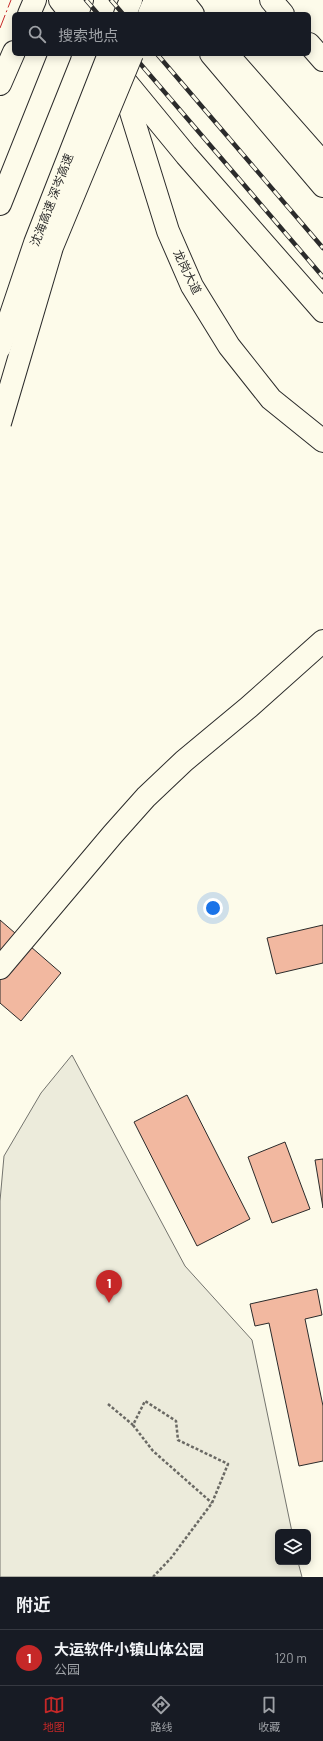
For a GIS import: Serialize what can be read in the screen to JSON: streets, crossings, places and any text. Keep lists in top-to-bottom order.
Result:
{
  "streets": {
    "main road": ["沈海高速 深岑高速", "龙岗大道"]
  },
  "crossings": [
    ["沈海高速 深岑高速", "龙岗大道"]
  ],
  "page": {
    "search": "搜索地点",
    "pins": "1",
    "heading": "附近",
    "list": [
      {
        "mark": "1",
        "name": "大运软件小镇山体公园",
        "note": "公园",
        "value": "120 m"
      }
    ],
    "nav": ["地图", "路线", "收藏"]
  }
}
